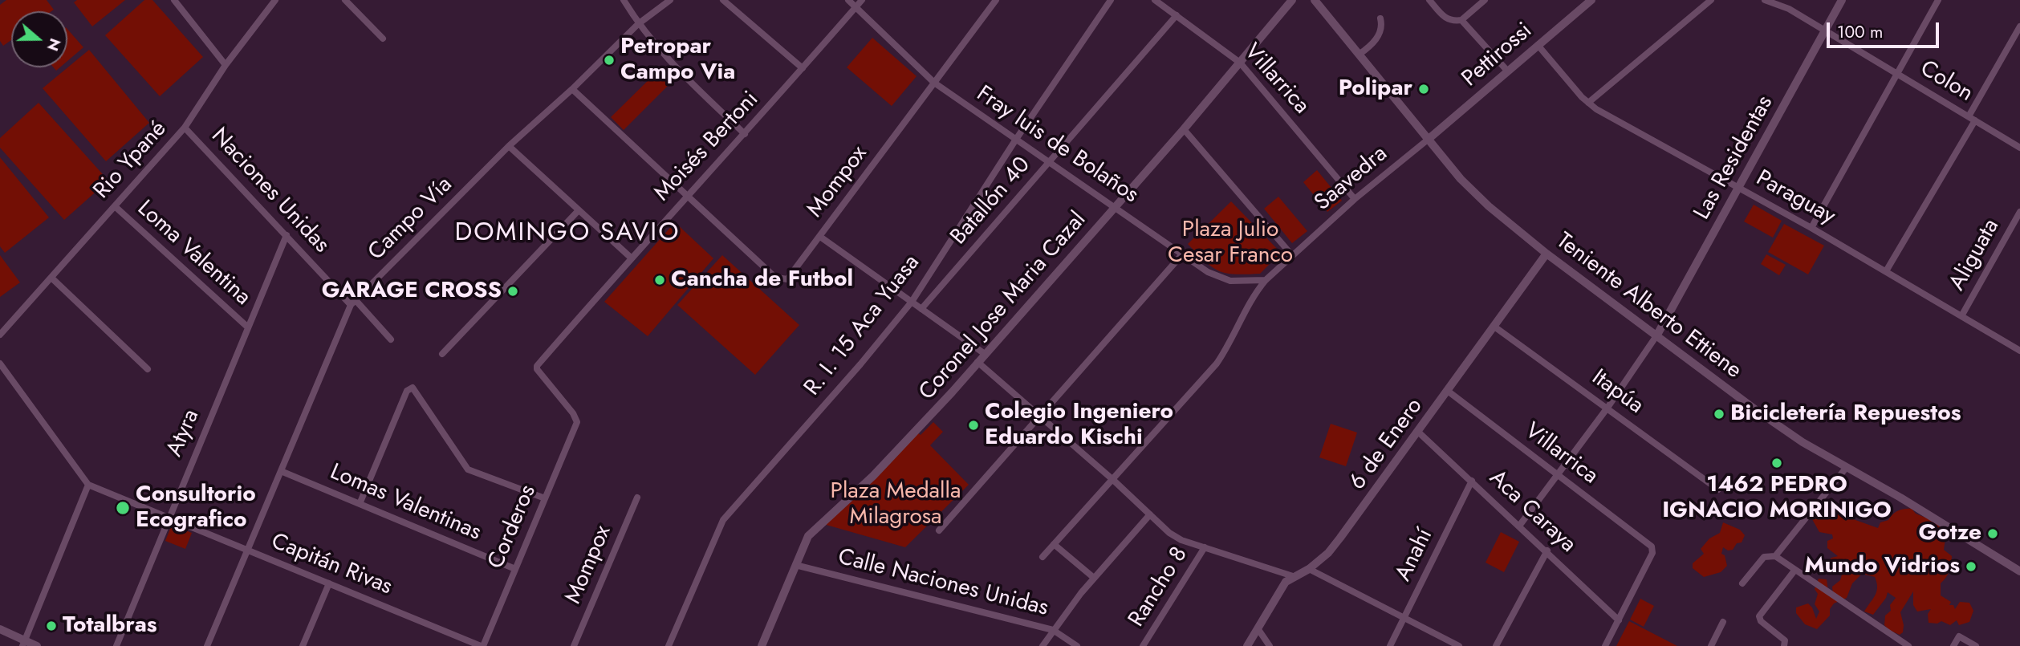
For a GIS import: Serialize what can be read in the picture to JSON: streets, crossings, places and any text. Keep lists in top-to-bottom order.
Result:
{
  "streets": {
    "main road": [
      "Pettirossi",
      "Las Residentas",
      "Coronel Jose Maria Cazal",
      "Teniente Alberto Ettiene",
      "6 de Enero"
    ],
    "street": [
      "Villarrica",
      "Colon",
      "Fray luis de Bolaños",
      "Moisés Bertoni",
      "Rio Ypané",
      "Saavedra",
      "Mompox",
      "Naciones Unidas",
      "Paraguay",
      "Batallón 40",
      "Campo Vía",
      "Loma Valentina",
      "Aliguata",
      "R. I. 15 Aca Yuasa",
      "Itapúa",
      "Atyra",
      "Lomas Valentinas",
      "Aca Caraya",
      "Corderos",
      "Anahí",
      "Capitán Rivas",
      "Calle Naciones Unidas",
      "Rancho 8"
    ]
  },
  "crossings": [
    ["Pettirossi", "Saavedra"],
    ["Pettirossi", "Paraguay"],
    ["Pettirossi", "Teniente Alberto Ettiene"],
    ["Villarrica", "Saavedra"],
    ["Villarrica", "Batallón 40"],
    ["Villarrica", "Coronel Jose Maria Cazal"],
    ["Villarrica", "6 de Enero"],
    ["Villarrica", "Aca Caraya"],
    ["Colon", "Las Residentas"],
    ["Fray luis de Bolaños", "Moisés Bertoni"],
    ["Fray luis de Bolaños", "Saavedra"],
    ["Fray luis de Bolaños", "Mompox"],
    ["Fray luis de Bolaños", "Batallón 40"],
    ["Fray luis de Bolaños", "Coronel Jose Maria Cazal"],
    ["Fray luis de Bolaños", "R. I. 15 Aca Yuasa"],
    ["Moisés Bertoni", "Mompox"],
    ["Moisés Bertoni", "Corderos"],
    ["Las Residentas", "Paraguay"],
    ["Las Residentas", "Teniente Alberto Ettiene"],
    ["Rio Ypané", "Naciones Unidas"],
    ["Rio Ypané", "Loma Valentina"],
    ["Saavedra", "Teniente Alberto Ettiene"],
    ["Mompox", "Campo Vía"],
    ["Naciones Unidas", "Campo Vía"],
    ["Naciones Unidas", "Atyra"],
    ["Paraguay", "Aliguata"],
    ["Campo Vía", "Lomas Valentinas"],
    ["Campo Vía", "Capitán Rivas"],
    ["Loma Valentina", "Atyra"],
    ["Coronel Jose Maria Cazal", "Calle Naciones Unidas"],
    ["Teniente Alberto Ettiene", "6 de Enero"],
    ["Itapúa", "6 de Enero"],
    ["Atyra", "Capitán Rivas"],
    ["6 de Enero", "Aca Caraya"],
    ["Lomas Valentinas", "Corderos"],
    ["Aca Caraya", "Anahí"],
    ["Corderos", "Capitán Rivas"]
  ],
  "districts": ["DOMINGO SAVIO"],
  "parks": ["Plaza Julio Cesar Franco", "Plaza Medalla Milagrosa"],
  "places": [
    "Petropar Campo Via",
    "Polipar",
    "Cancha de Futbol",
    "GARAGE CROSS",
    "Bicicletería Repuestos",
    "Colegio Ingeniero Eduardo Kischi",
    "1462 PEDRO IGNACIO MORINIGO",
    "Consultorio Ecografico",
    "Gotze",
    "Mundo Vidrios",
    "Totalbras"
  ],
  "scale_bar": "100 m",
  "north": "right"
}
